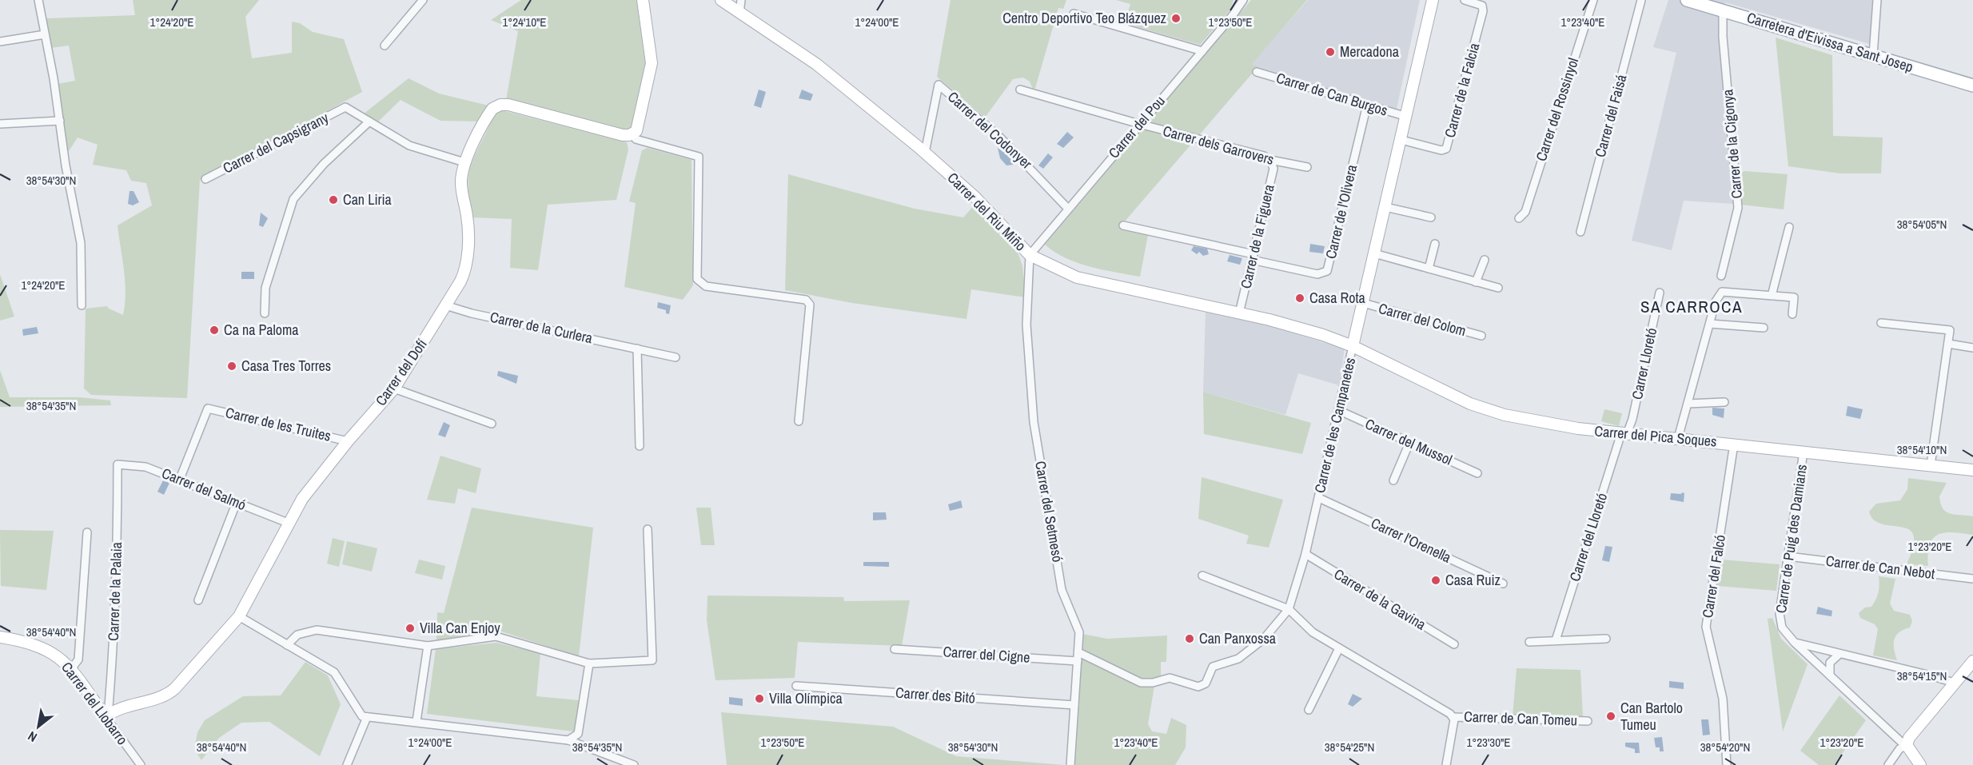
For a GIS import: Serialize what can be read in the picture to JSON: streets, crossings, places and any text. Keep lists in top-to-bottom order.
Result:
{
  "streets": {
    "main road": ["Carretera d'Eivissa a Sant Josep"],
    "street": [
      "Carrer de la Falcia",
      "Carrer de Can Burgos",
      "Carrer del Rossinyol",
      "Carrer del Faisá",
      "Carrer del Pou",
      "Carrer del Codonyer",
      "Carrer del Capsigrany",
      "Carrer de la Cigonya",
      "Carrer dels Garrovers",
      "Carrer del Riu Miño",
      "Carrer de l'Olivera",
      "Carrer de la Figuera",
      "Carrer del Colom",
      "Carrer de la Curlera",
      "Carrer Lloretó",
      "Carrer del Dofí",
      "Carrer de les Truites",
      "Carrer de les Campanetes",
      "Carrer del Pica Soques",
      "Carrer del Mussol",
      "Carrer del Salmó",
      "Carrer del Setmesó",
      "Carrer del Lloretó",
      "Carrer de Puig des Damians",
      "Carrer l'Orenella",
      "Carrer de Can Nebot",
      "Carrer del Falcó",
      "Carrer de la Palaia",
      "Carrer de la Gavina",
      "Carrer del Cigne",
      "Carrer des Bitó",
      "Carrer del Llobarro",
      "Carrer de Can Tomeu"
    ]
  },
  "crossings": [
    ["Carretera d'Eivissa a Sant Josep", "Carrer de la Cigonya"],
    ["Carrer de la Falcia", "Carrer de les Campanetes"],
    ["Carrer de Can Burgos", "Carrer de l'Olivera"],
    ["Carrer de Can Burgos", "Carrer de les Campanetes"],
    ["Carrer del Pou", "Carrer del Codonyer"],
    ["Carrer del Pou", "Carrer dels Garrovers"],
    ["Carrer del Pou", "Carrer del Riu Miño"],
    ["Carrer del Pou", "Carrer del Setmesó"],
    ["Carrer del Codonyer", "Carrer del Riu Miño"],
    ["Carrer dels Garrovers", "Carrer de la Figuera"],
    ["Carrer del Riu Miño", "Carrer de la Figuera"],
    ["Carrer del Riu Miño", "Carrer de les Campanetes"],
    ["Carrer del Riu Miño", "Carrer del Pica Soques"],
    ["Carrer del Riu Miño", "Carrer del Setmesó"],
    ["Carrer de l'Olivera", "Carrer de la Figuera"],
    ["Carrer del Colom", "Carrer de les Campanetes"],
    ["Carrer de la Curlera", "Carrer del Dofí"],
    ["Carrer Lloretó", "Carrer del Pica Soques"],
    ["Carrer Lloretó", "Carrer del Lloretó"],
    ["Carrer del Dofí", "Carrer de les Truites"],
    ["Carrer del Dofí", "Carrer del Salmó"],
    ["Carrer del Dofí", "Carrer de la Palaia"],
    ["Carrer del Dofí", "Carrer del Llobarro"],
    ["Carrer de les Truites", "Carrer del Salmó"],
    ["Carrer de les Campanetes", "Carrer del Pica Soques"],
    ["Carrer de les Campanetes", "Carrer del Mussol"],
    ["Carrer de les Campanetes", "Carrer l'Orenella"],
    ["Carrer de les Campanetes", "Carrer de la Gavina"],
    ["Carrer del Pica Soques", "Carrer del Lloretó"],
    ["Carrer del Pica Soques", "Carrer de Puig des Damians"],
    ["Carrer del Pica Soques", "Carrer del Falcó"],
    ["Carrer del Salmó", "Carrer de la Palaia"],
    ["Carrer del Setmesó", "Carrer del Cigne"],
    ["Carrer del Setmesó", "Carrer des Bitó"],
    ["Carrer de Puig des Damians", "Carrer de Can Nebot"],
    ["Carrer de la Palaia", "Carrer del Llobarro"]
  ],
  "districts": ["SA CARROCA"],
  "places": [
    "Centro Deportivo Teo Blázquez",
    "Mercadona",
    "Can Liria",
    "Casa Rota",
    "Ca na Paloma",
    "Casa Tres Torres",
    "Casa Ruiz",
    "Villa Can Enjoy",
    "Can Panxossa",
    "Villa Olímpica",
    "Can Bartolo Tumeu"
  ],
  "north": "bottom left",
  "coordinates": [
    "1°23'40\"E",
    "1°24'20\"E",
    "1°24'10\"E",
    "1°24'00\"E",
    "1°23'50\"E",
    "38°54'30\"N",
    "38°54'05\"N",
    "38°54'35\"N",
    "38°54'10\"N",
    "1°23'20\"E",
    "38°54'40\"N",
    "38°54'15\"N",
    "1°23'30\"E",
    "38°54'25\"N",
    "38°54'20\"N"
  ]
}
